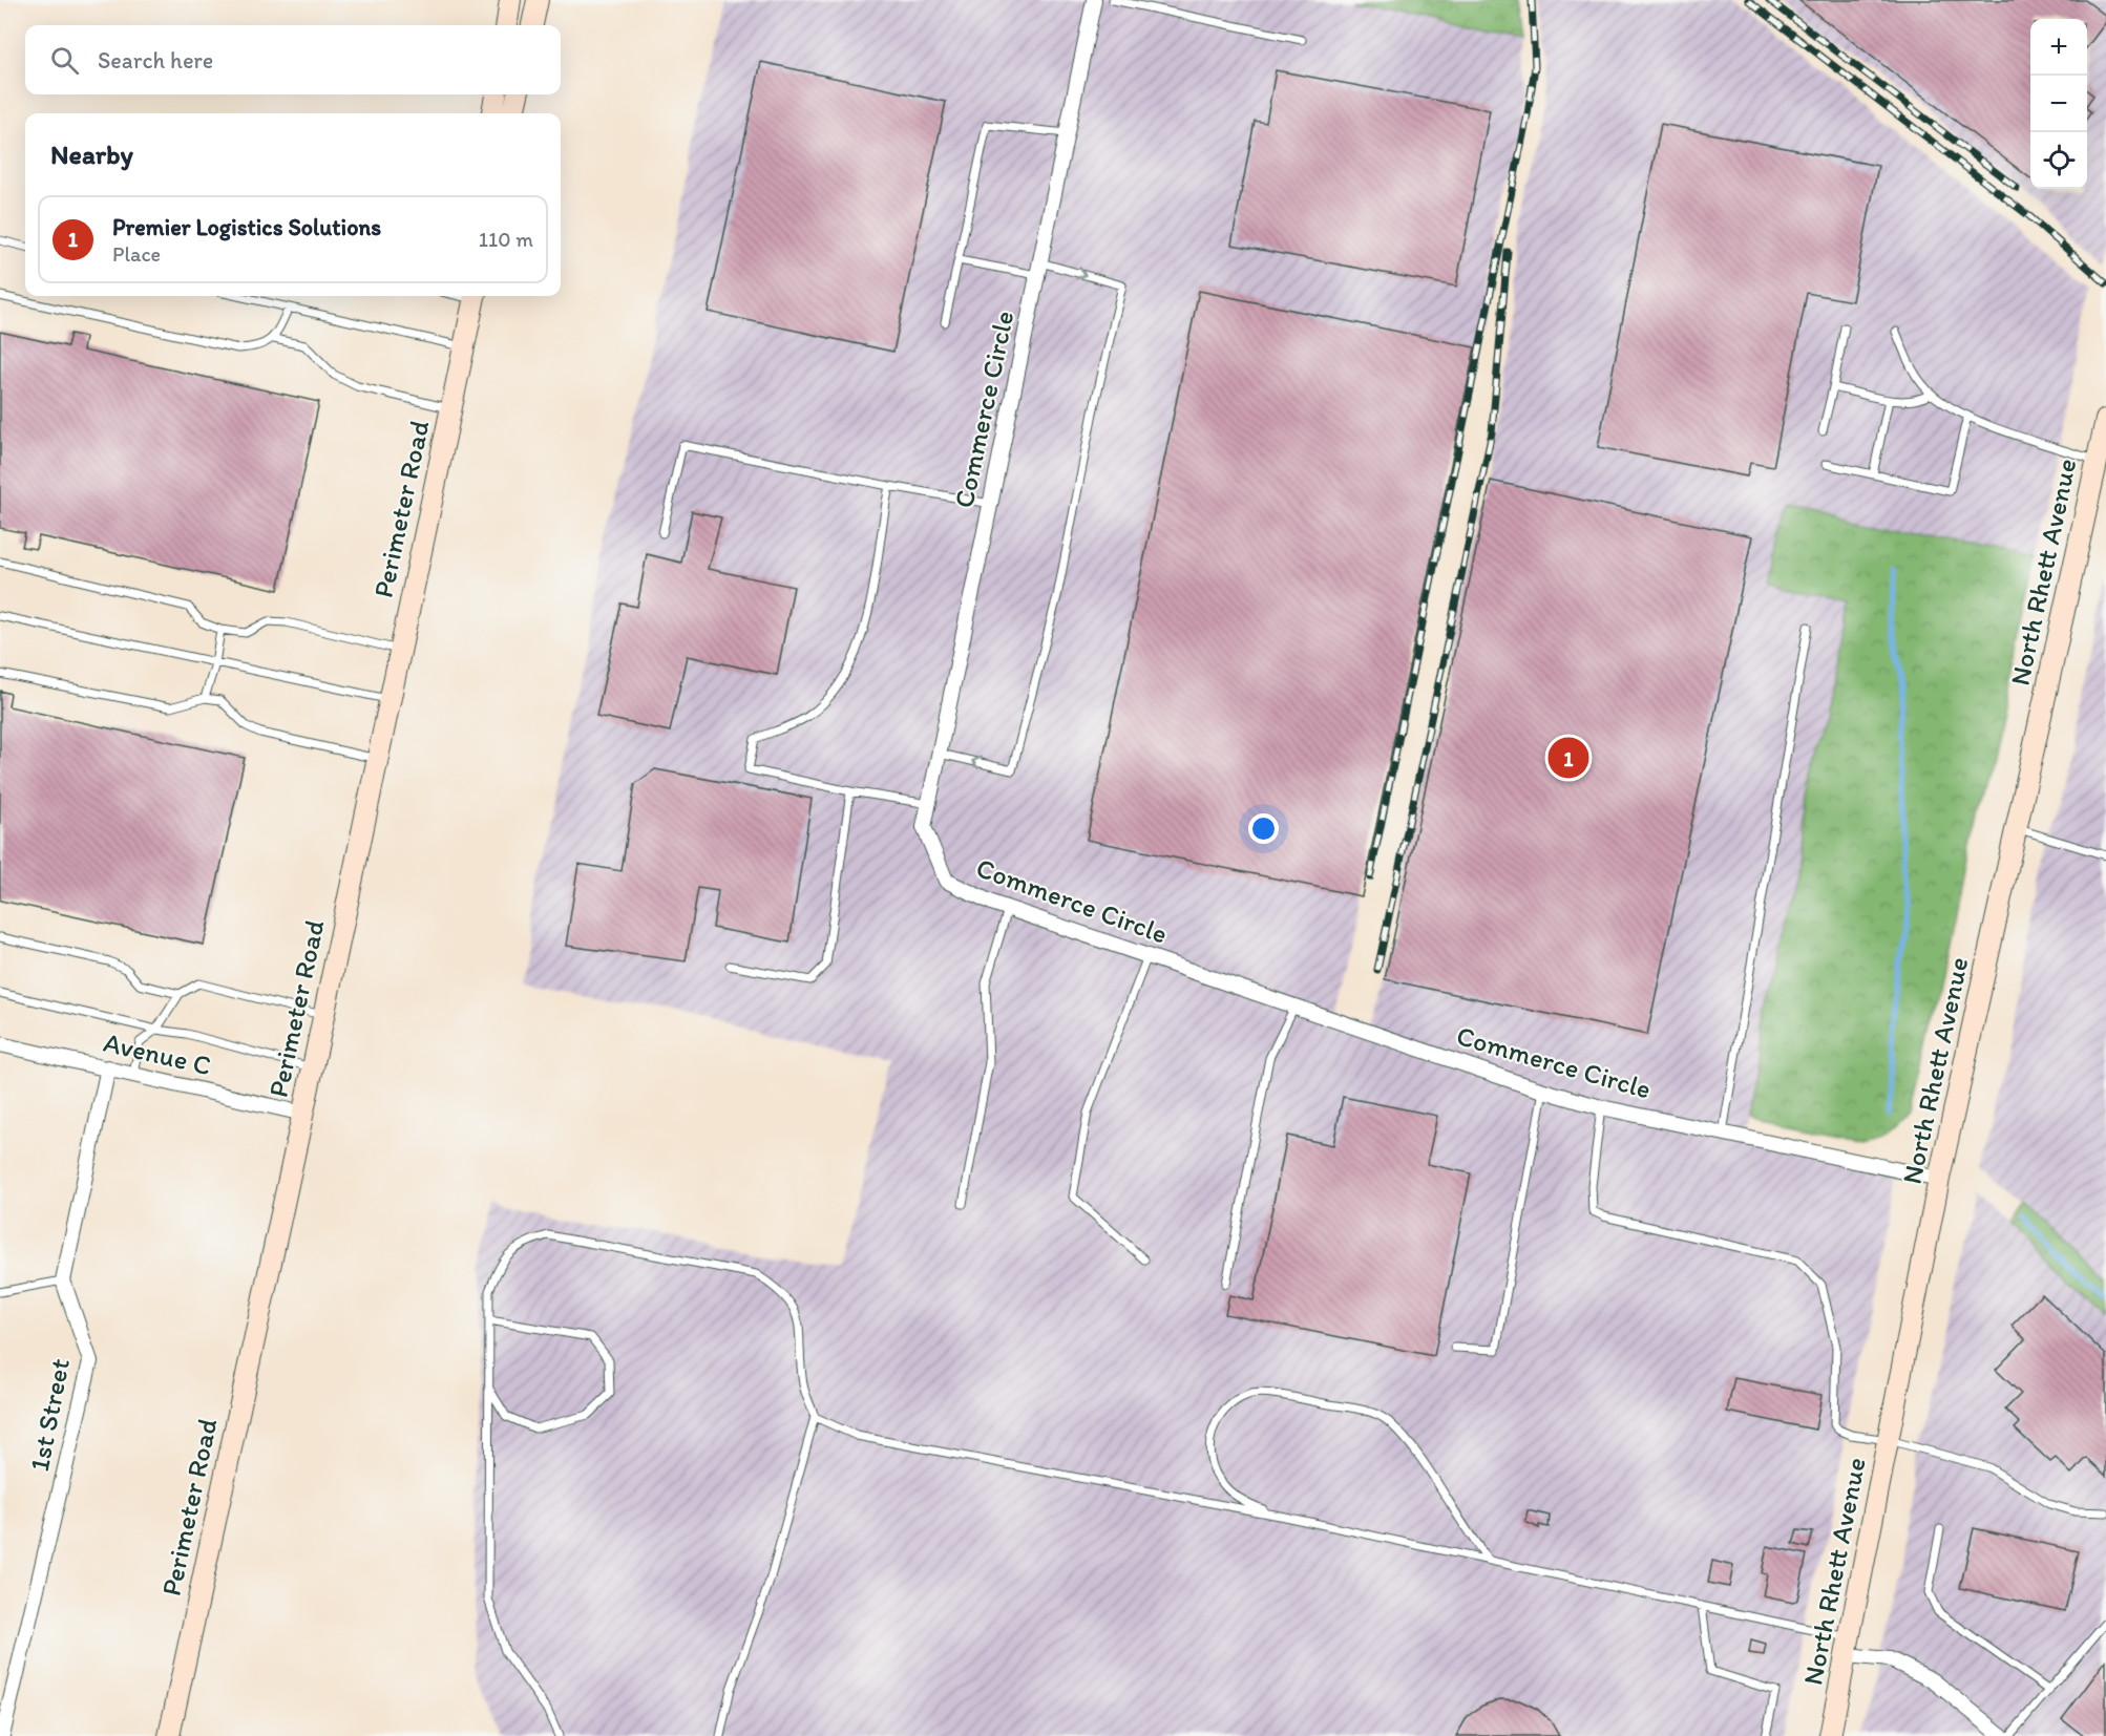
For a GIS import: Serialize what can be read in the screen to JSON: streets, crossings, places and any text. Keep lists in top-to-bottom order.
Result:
{
  "streets": {
    "street": [
      "Commerce Circle",
      "Perimeter Road",
      "North Rhett Avenue",
      "Avenue C",
      "1st Street"
    ]
  },
  "crossings": [
    ["Commerce Circle", "North Rhett Avenue"],
    ["Perimeter Road", "Avenue C"]
  ],
  "page": {
    "map_buttons": ["+", "−"],
    "search": "Search here",
    "heading": "Nearby",
    "list": [
      {
        "mark": "1",
        "name": "Premier Logistics Solutions",
        "note": "Place",
        "value": "110 m"
      }
    ],
    "pins": "1"
  }
}
